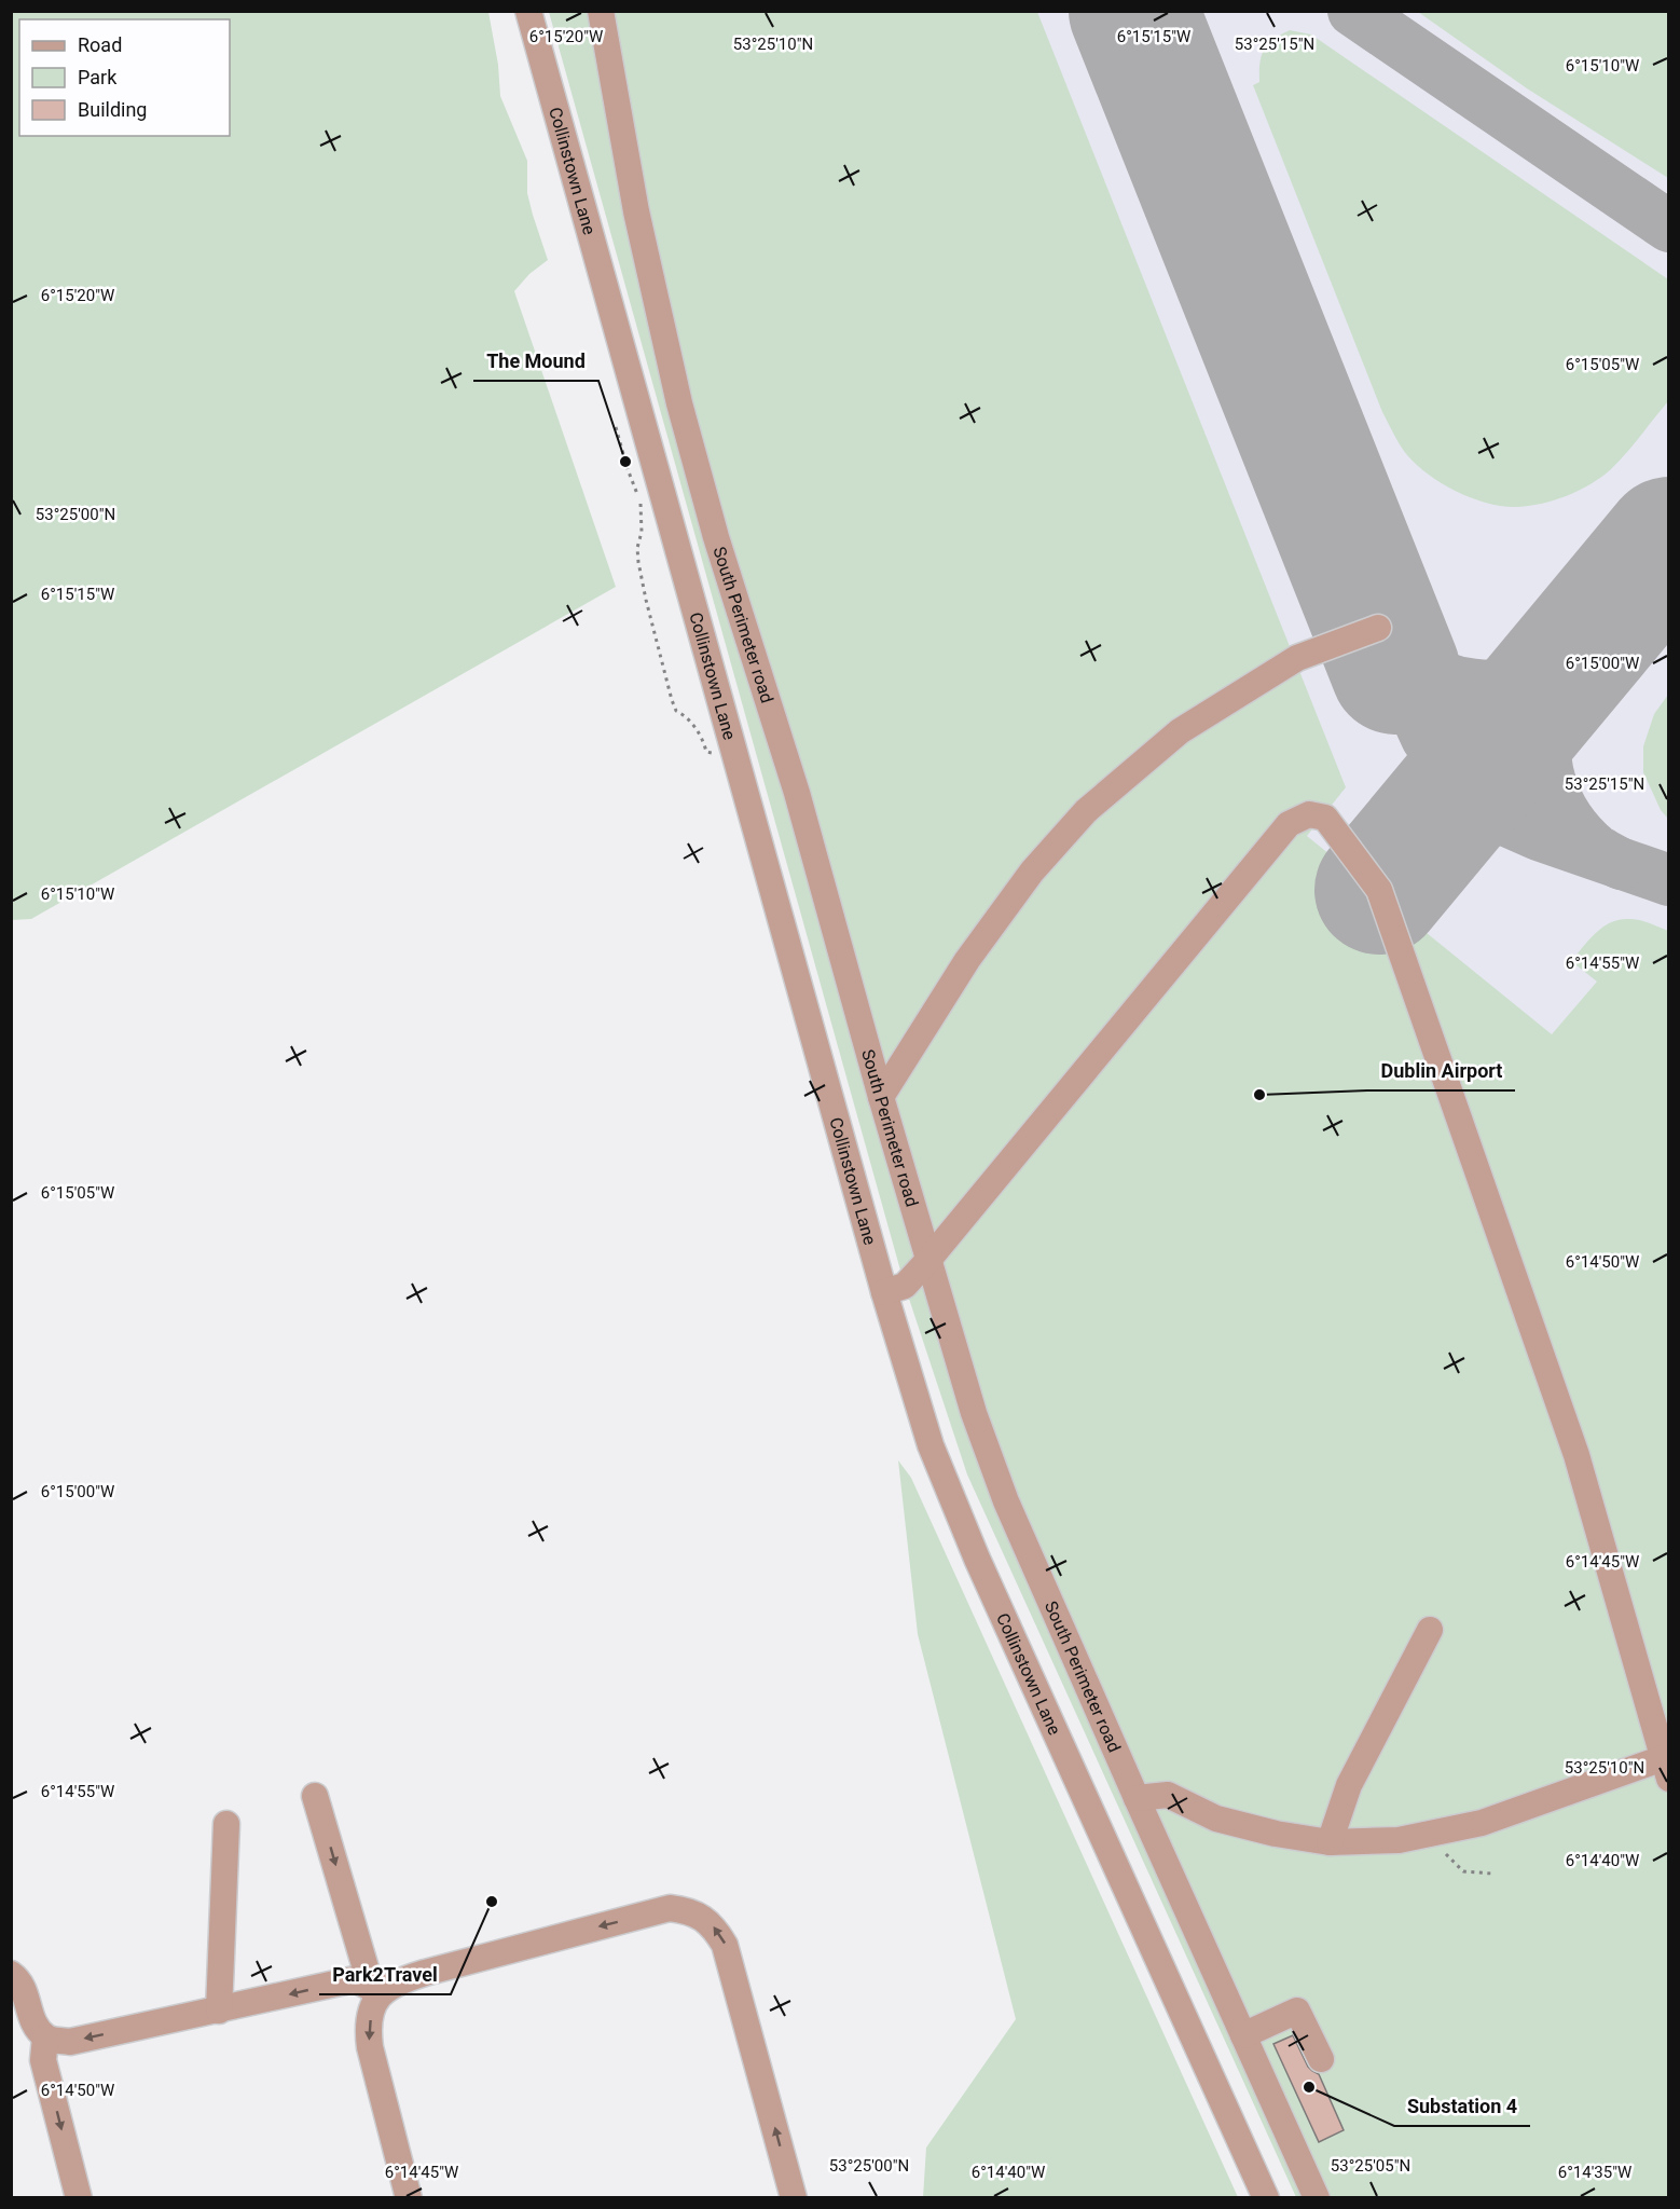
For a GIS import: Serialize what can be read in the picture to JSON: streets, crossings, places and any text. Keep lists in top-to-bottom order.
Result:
{
  "streets": {
    "street": ["Collinstown Lane", "South Perimeter road"]
  },
  "places": [
    "The Mound",
    "Dublin Airport",
    "Park2Travel",
    "Substation 4"
  ],
  "legend": ["Road", "Park", "Building"],
  "coordinates": [
    "6°15'20\"W",
    "6°15'15\"W",
    "53°25'10\"N",
    "53°25'15\"N",
    "6°15'10\"W",
    "6°15'05\"W",
    "53°25'00\"N",
    "6°15'00\"W",
    "6°14'55\"W",
    "6°14'50\"W",
    "6°14'45\"W",
    "6°14'40\"W",
    "53°25'05\"N",
    "6°14'35\"W"
  ]
}
